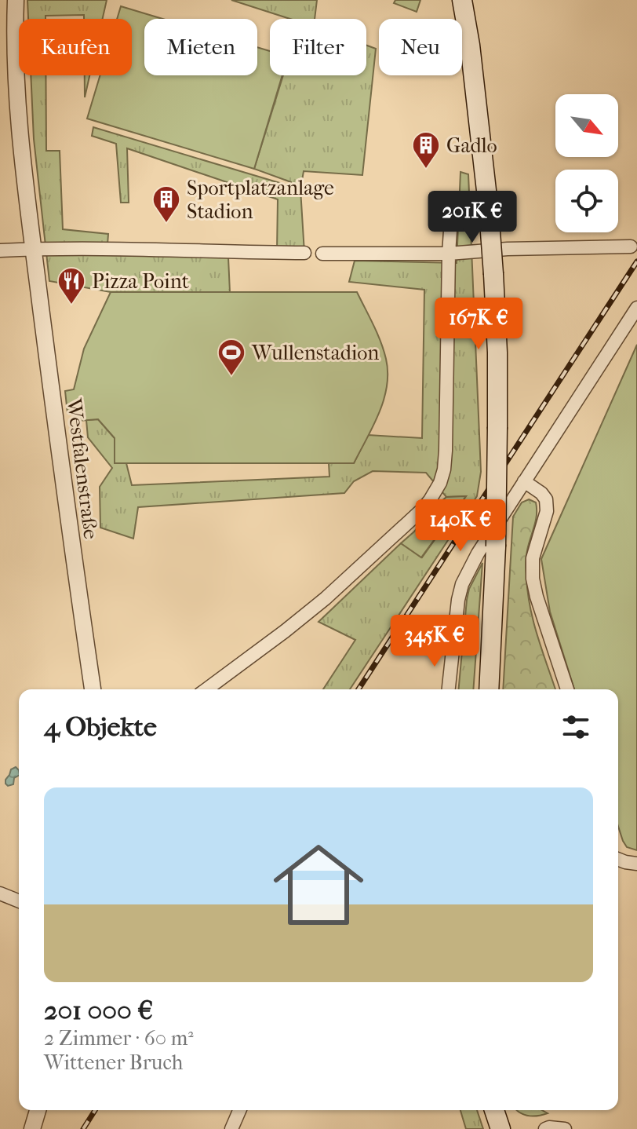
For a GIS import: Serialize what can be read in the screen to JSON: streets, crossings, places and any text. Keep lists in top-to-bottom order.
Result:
{
  "streets": {
    "street": ["Westfalenstraße"]
  },
  "places": {
    "building": ["Gadlo", "Sportplatzanlage Stadion"],
    "restaurant": ["Pizza Point"],
    "sports": ["Wullenstadion"]
  },
  "north": "bottom right",
  "page": {
    "chip": [
      "Kaufen",
      "Mieten",
      "Filter",
      "Neu"
    ],
    "price": [
      "201K €",
      "167K €",
      "140K €",
      "345K €"
    ],
    "heading": "4 Objekte",
    "list": [
      {
        "name": "201 000 €",
        "note": "2 Zimmer · 60 m² · Wittener Bruch"
      }
    ]
  }
}
